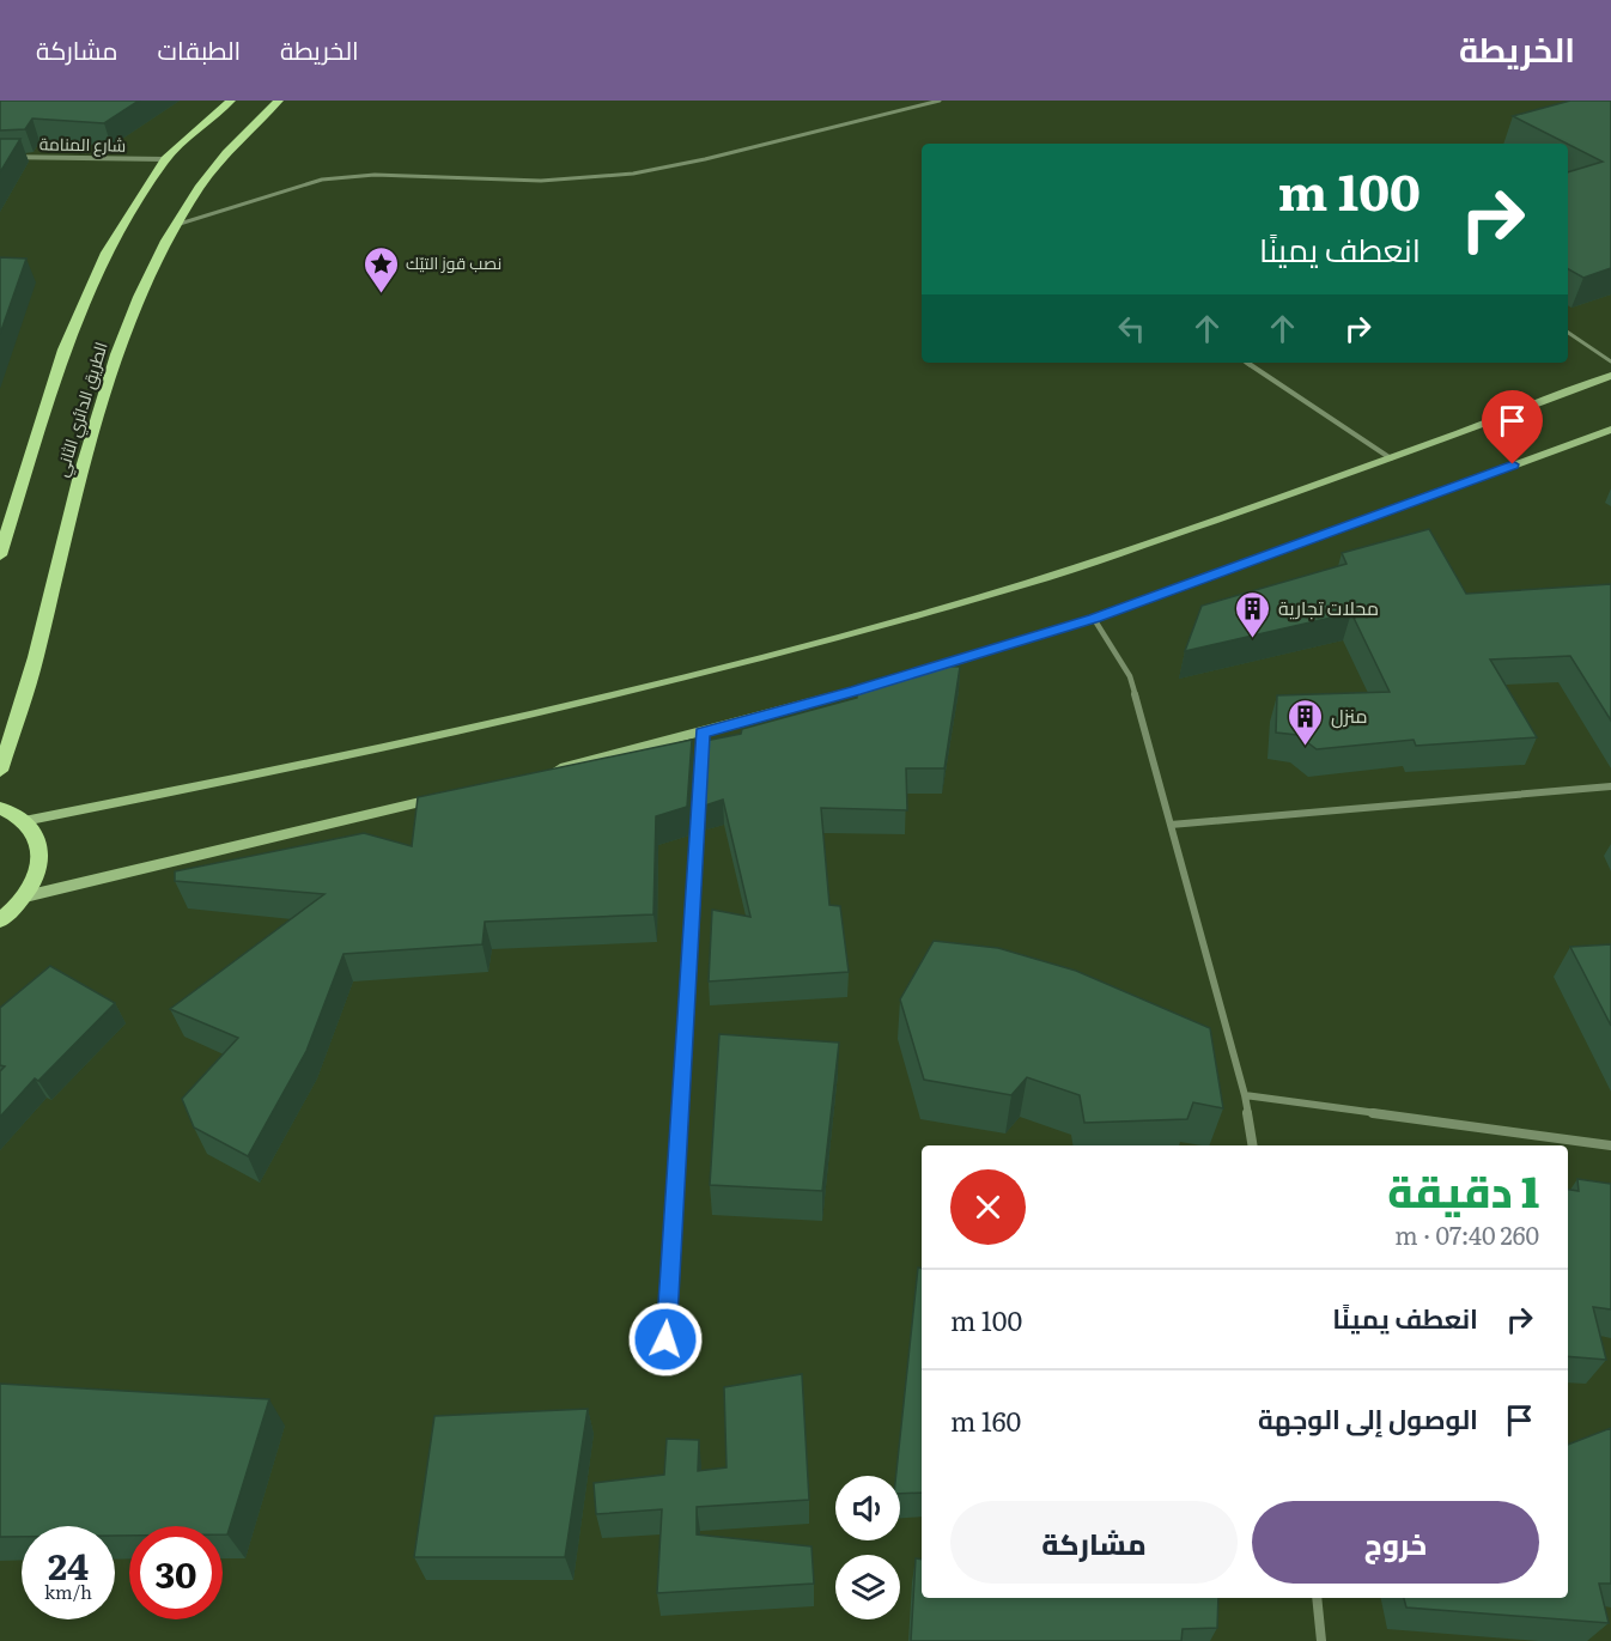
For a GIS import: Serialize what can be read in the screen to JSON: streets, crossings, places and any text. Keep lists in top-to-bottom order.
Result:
{
  "streets": {
    "main road": ["الطريق الدائري الثاني"],
    "street": ["شارع المنامة"]
  },
  "crossings": [
    ["شارع المنامة", "الطريق الدائري الثاني"]
  ],
  "places": {
    "place": ["نصب قوز التيّك"],
    "building": ["محلات تجارية", "منزل"]
  },
  "page": {
    "header": "الخريطة",
    "nav": ["الخريطة", "الطبقات", "مشاركة"],
    "turn": ["100 m", "انعطف يمينًا"],
    "heading": ["1 دقيقة", "260 m · 07:40"],
    "list": [
      {
        "name": "انعطف يمينًا",
        "value": "100 m"
      },
      {
        "name": "الوصول إلى الوجهة",
        "value": "160 m"
      }
    ],
    "buttons": ["خروج", "مشاركة"],
    "speed": "24 km/h",
    "limit": "30"
  }
}
